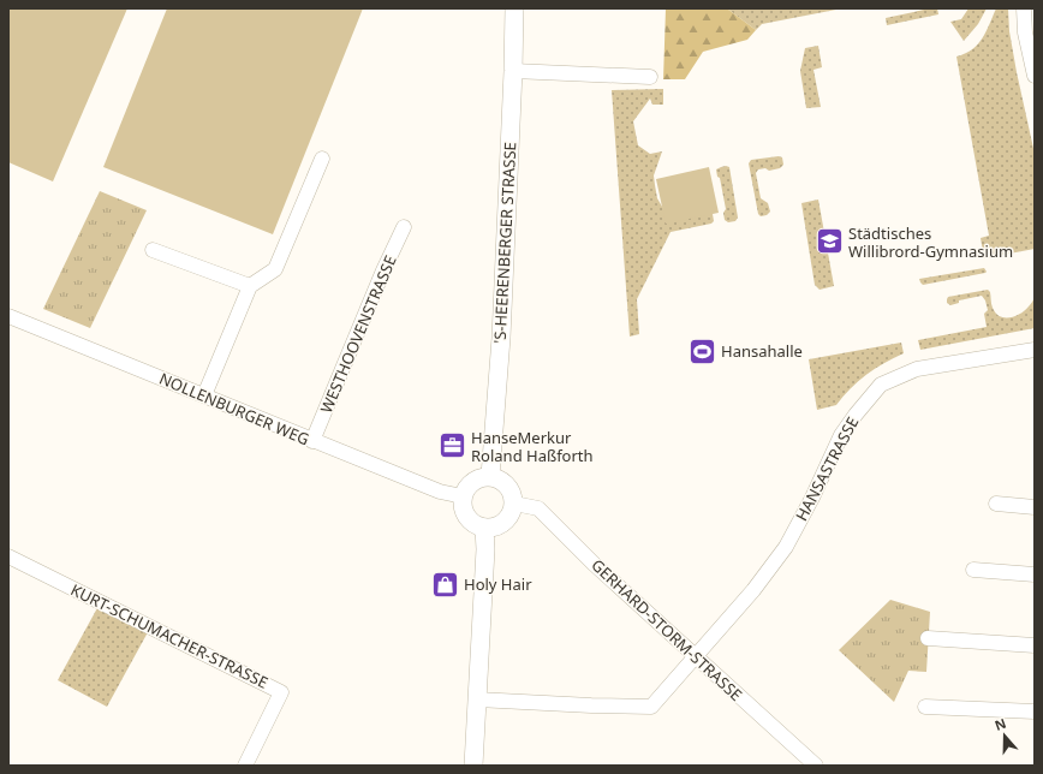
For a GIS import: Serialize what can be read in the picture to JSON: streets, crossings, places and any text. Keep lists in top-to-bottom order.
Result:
{
  "streets": {
    "street": [
      "'S-HEERENBERGER STRASSE",
      "WESTHOOVENSTRASSE",
      "NOLLENBURGER WEG",
      "HANSASTRASSE",
      "GERHARD-STORM-STRASSE",
      "KURT-SCHUMACHER-STRASSE"
    ]
  },
  "crossings": [
    ["'S-HEERENBERGER STRASSE", "NOLLENBURGER WEG"],
    ["'S-HEERENBERGER STRASSE", "GERHARD-STORM-STRASSE"],
    ["WESTHOOVENSTRASSE", "NOLLENBURGER WEG"],
    ["NOLLENBURGER WEG", "GERHARD-STORM-STRASSE"],
    ["HANSASTRASSE", "GERHARD-STORM-STRASSE"]
  ],
  "places": {
    "school or university": ["Städtisches Willibrord-Gymnasium"],
    "sports": ["Hansahalle"],
    "office": ["HanseMerkur Roland Haßforth"],
    "shop": ["Holy Hair"]
  },
  "north": "top"
}
